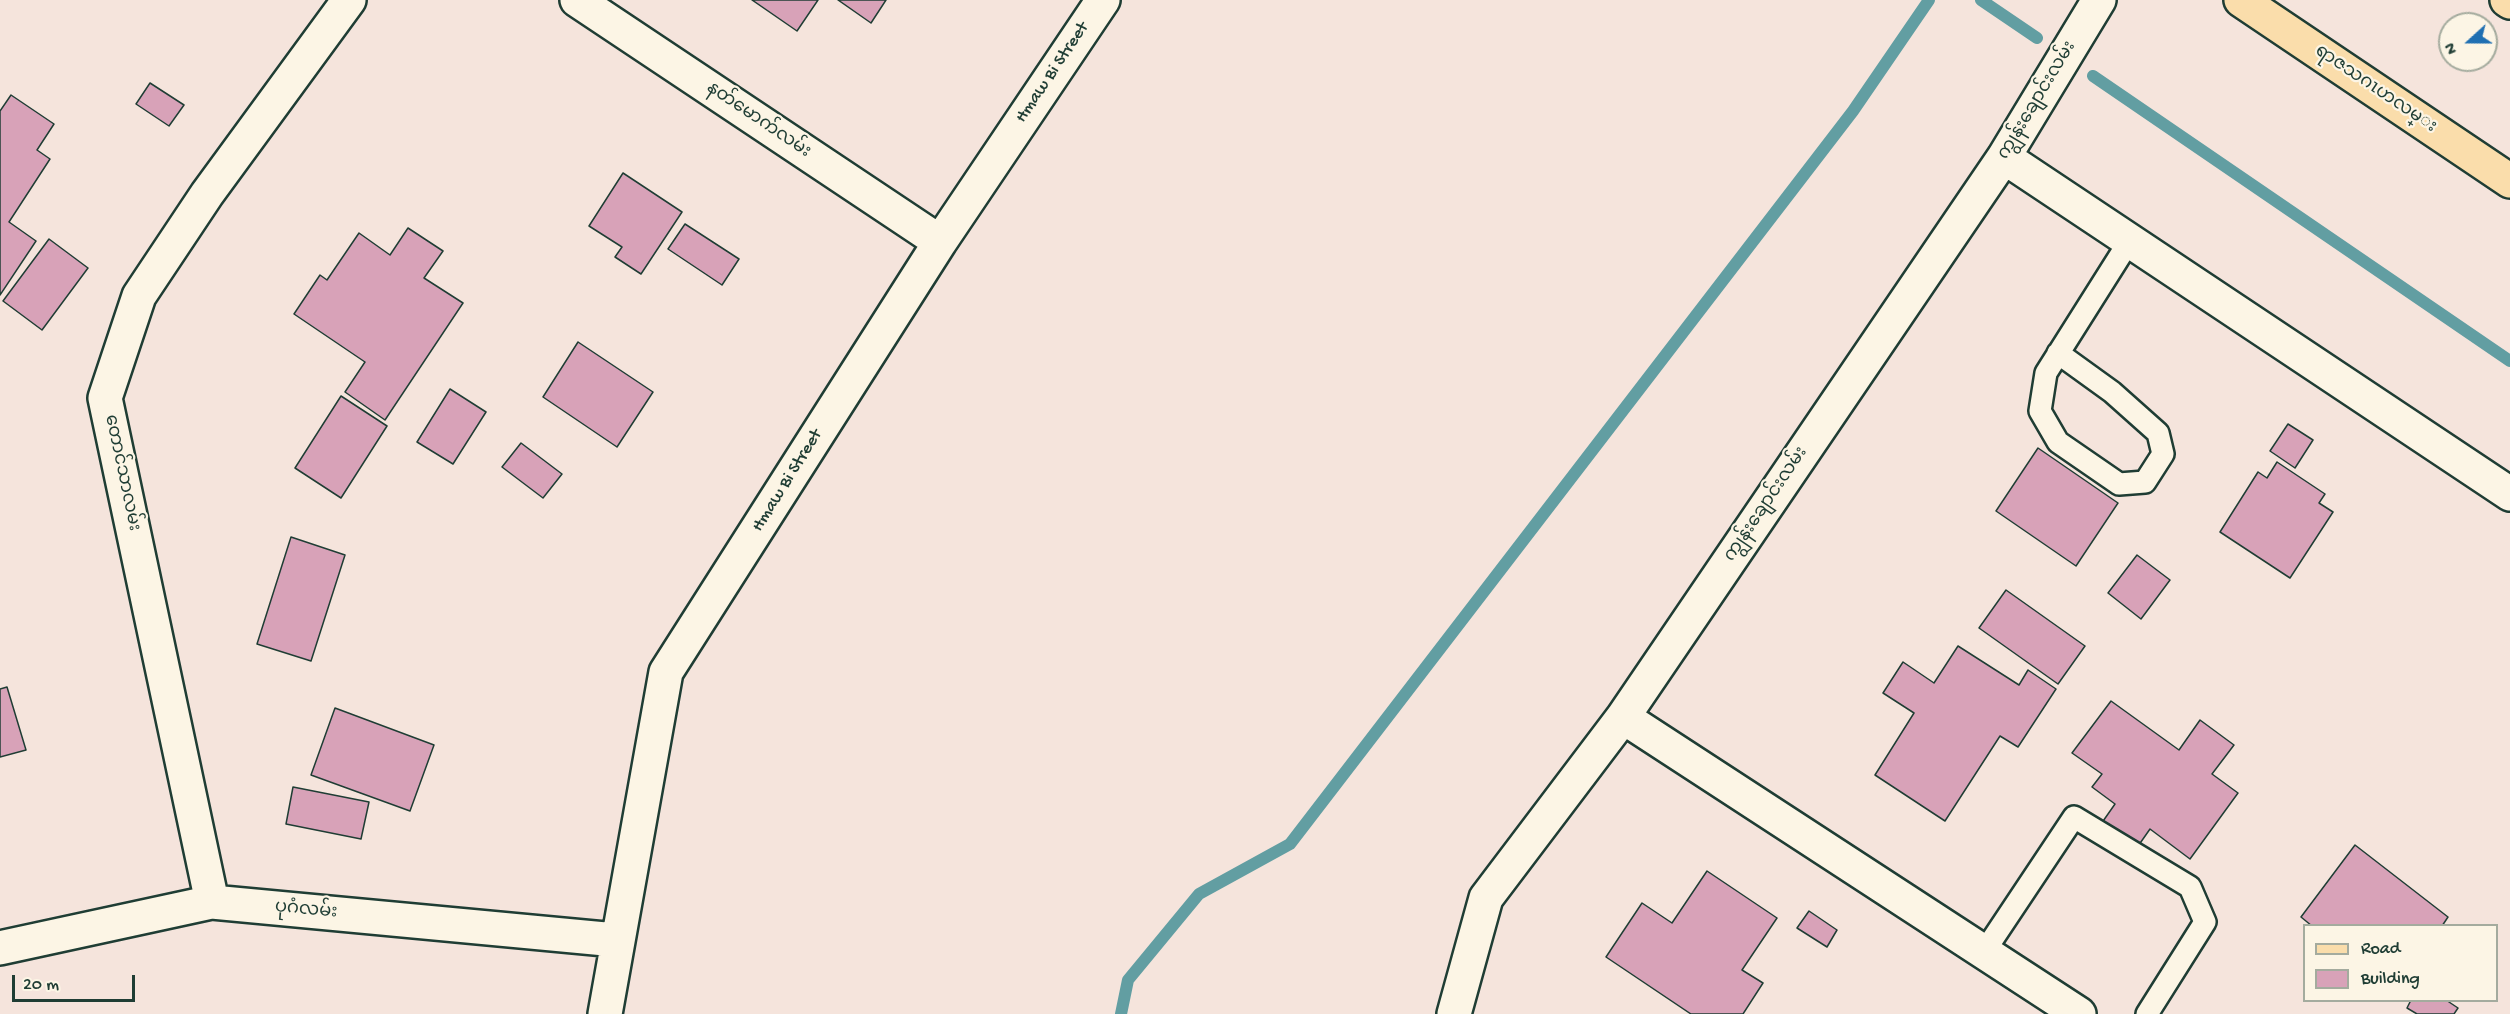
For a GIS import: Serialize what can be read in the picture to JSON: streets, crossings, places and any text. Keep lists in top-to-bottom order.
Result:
{
  "streets": {
    "main road": ["ရာဇသဂၤဟလမ္း"],
    "street": [
      "Hmaw Bi Street",
      "ကျွန်းချောင်းလမ်း",
      "နတ်မောက်လမ်း",
      "တောင်သာလမ်း",
      "ပုဂံလမ်း"
    ]
  },
  "crossings": [
    ["Hmaw Bi Street", "နတ်မောက်လမ်း"],
    ["Hmaw Bi Street", "ပုဂံလမ်း"],
    ["တောင်သာလမ်း", "ပုဂံလမ်း"]
  ],
  "legend": ["Road", "Building"],
  "scale_bar": "20 m",
  "north": "left"
}
